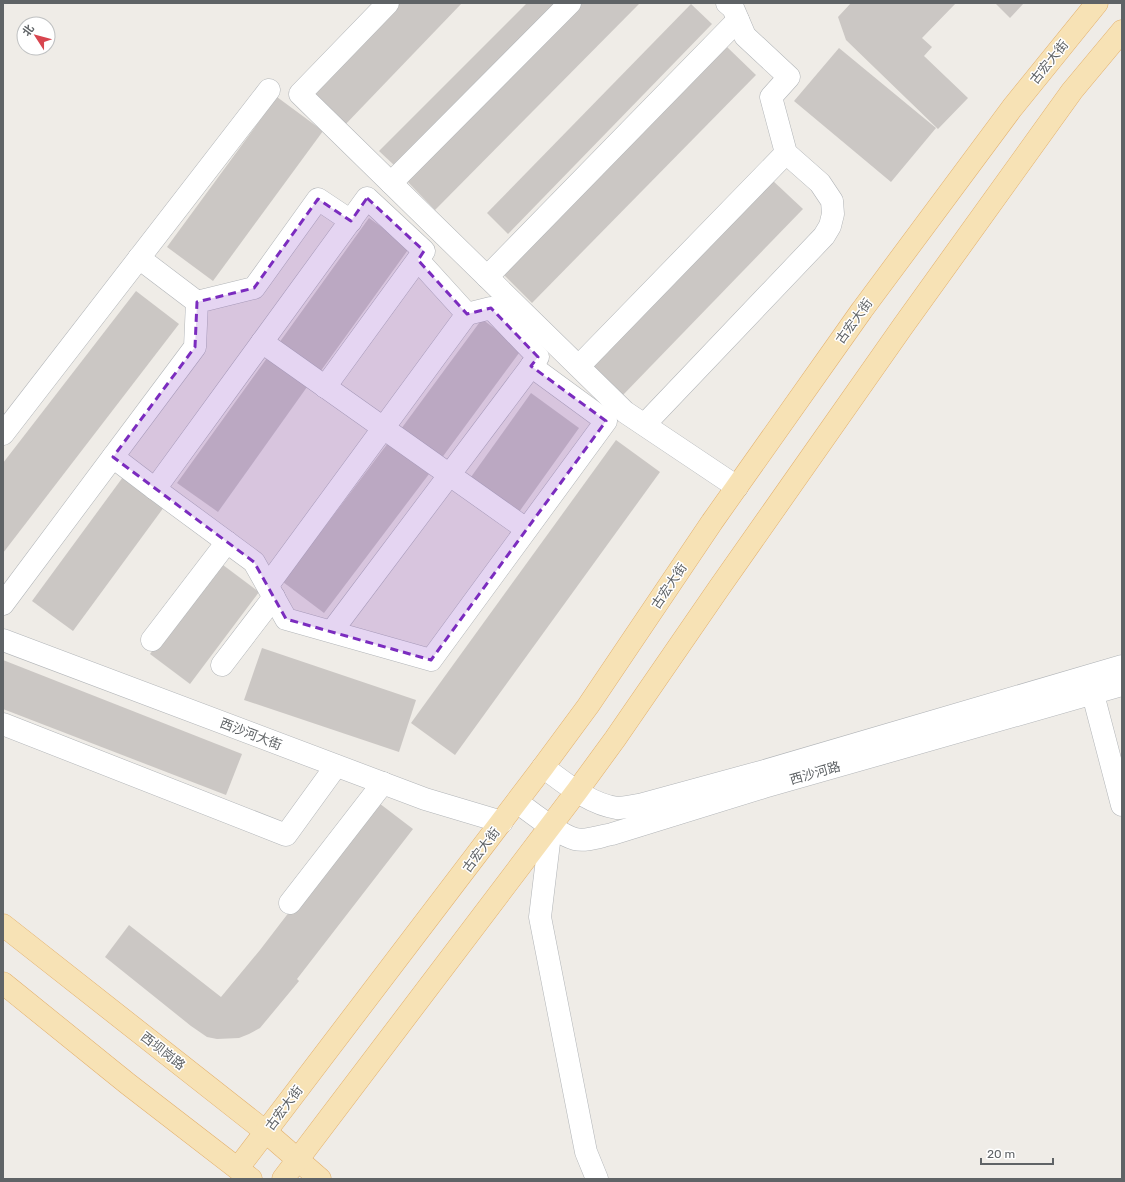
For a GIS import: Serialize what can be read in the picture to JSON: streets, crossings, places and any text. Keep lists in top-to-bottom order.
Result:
{
  "streets": {
    "main road": ["古宏大街", "西坝岗路"],
    "street": ["西沙河大街", "西沙河路"]
  },
  "crossings": [
    ["古宏大街", "西沙河大街"],
    ["古宏大街", "西沙河路"],
    ["古宏大街", "西坝岗路"]
  ],
  "scale_bar": "20 m",
  "north": "top left"
}
